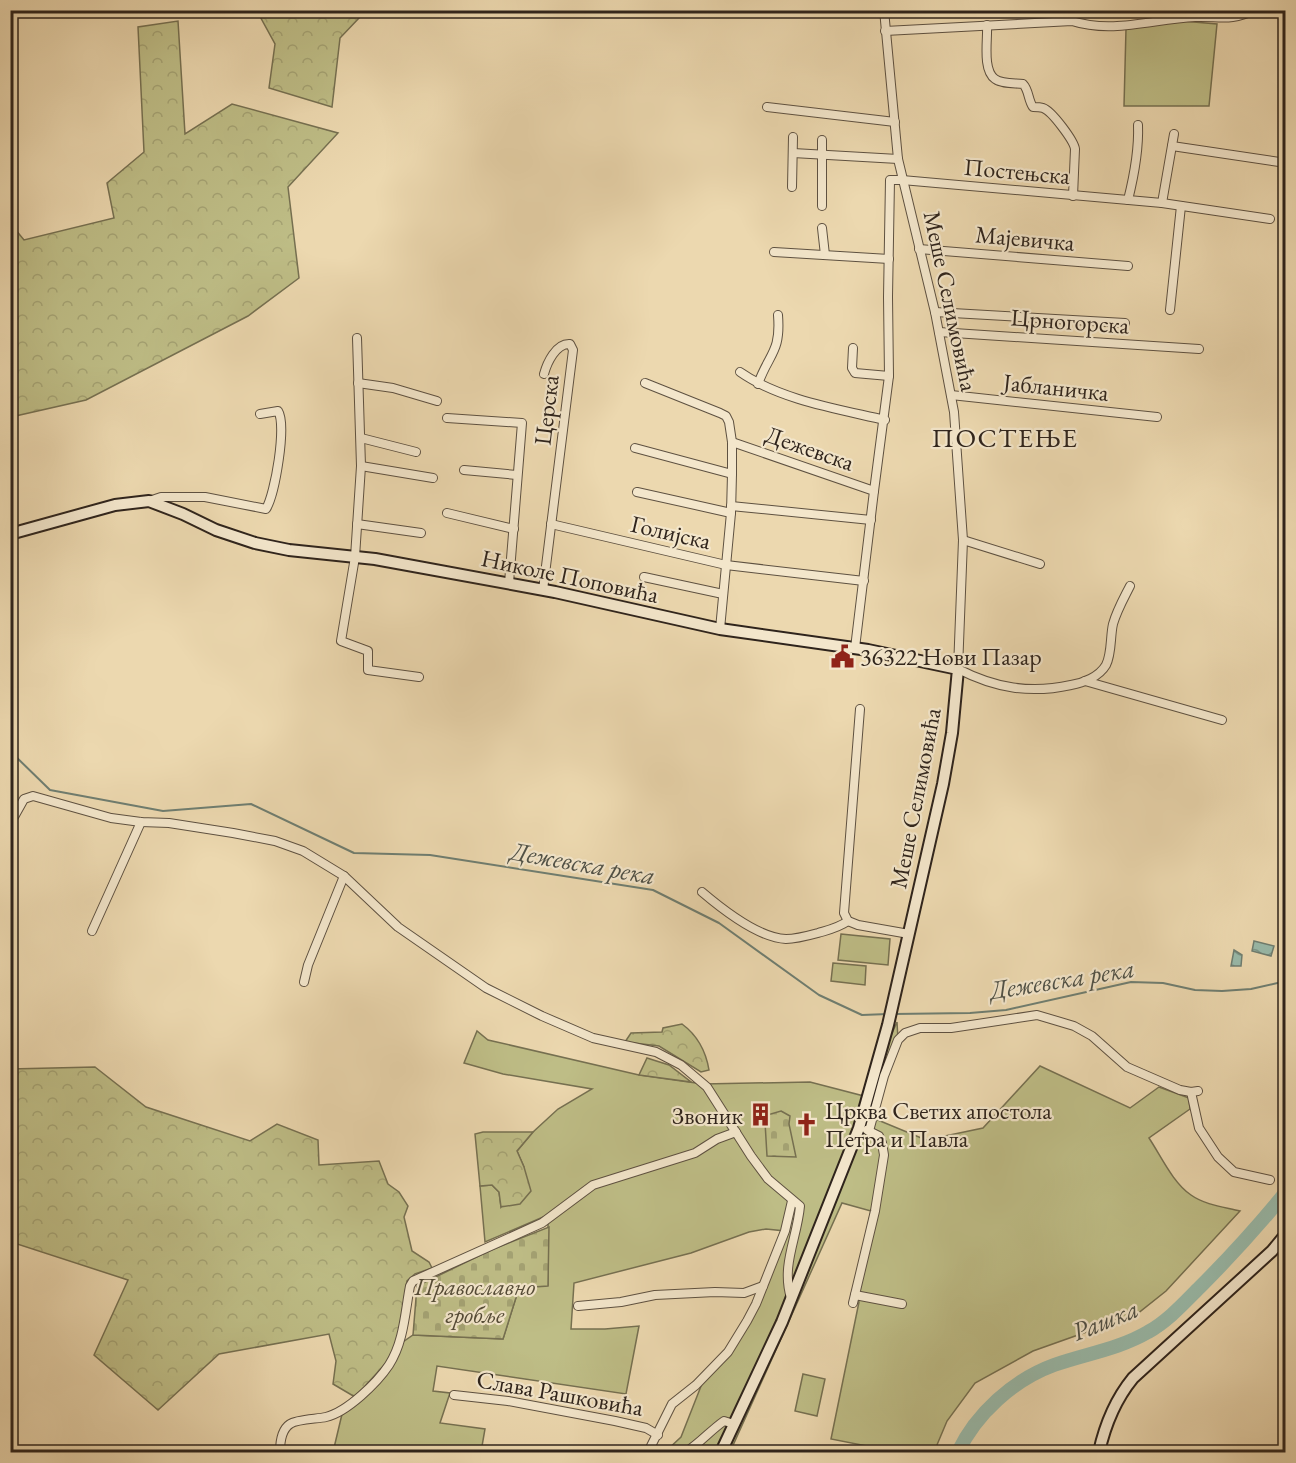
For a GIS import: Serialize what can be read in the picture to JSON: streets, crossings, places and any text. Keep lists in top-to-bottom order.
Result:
{
  "streets": {
    "main road": ["Меше Селимовића", "Николе Поповића"],
    "street": [
      "Постењска",
      "Мајевичка",
      "Црногорска",
      "Јабланичка",
      "Церска",
      "Дежевска",
      "Голијска",
      "Слава Рашковића"
    ]
  },
  "crossings": [
    ["Постењска", "Меше Селимовића"],
    ["Постењска", "Дежевска"],
    ["Мајевичка", "Меше Селимовића"],
    ["Меше Селимовића", "Црногорска"],
    ["Меше Селимовића", "Јабланичка"],
    ["Меше Селимовића", "Дежевска"],
    ["Меше Селимовића", "Николе Поповића"],
    ["Церска", "Голијска"],
    ["Церска", "Николе Поповића"],
    ["Дежевска", "Голијска"],
    ["Дежевска", "Николе Поповића"],
    ["Голијска", "Николе Поповића"]
  ],
  "districts": ["ПОСТЕЊЕ"],
  "water": ["Дежевска река", "Рашка"],
  "parks": ["Православно гробље"],
  "places": {
    "public building": ["36322 Нови Пазар"],
    "building": ["Звоник"],
    "church": ["Црква Светих апостола Петра и Павла"]
  }
}
